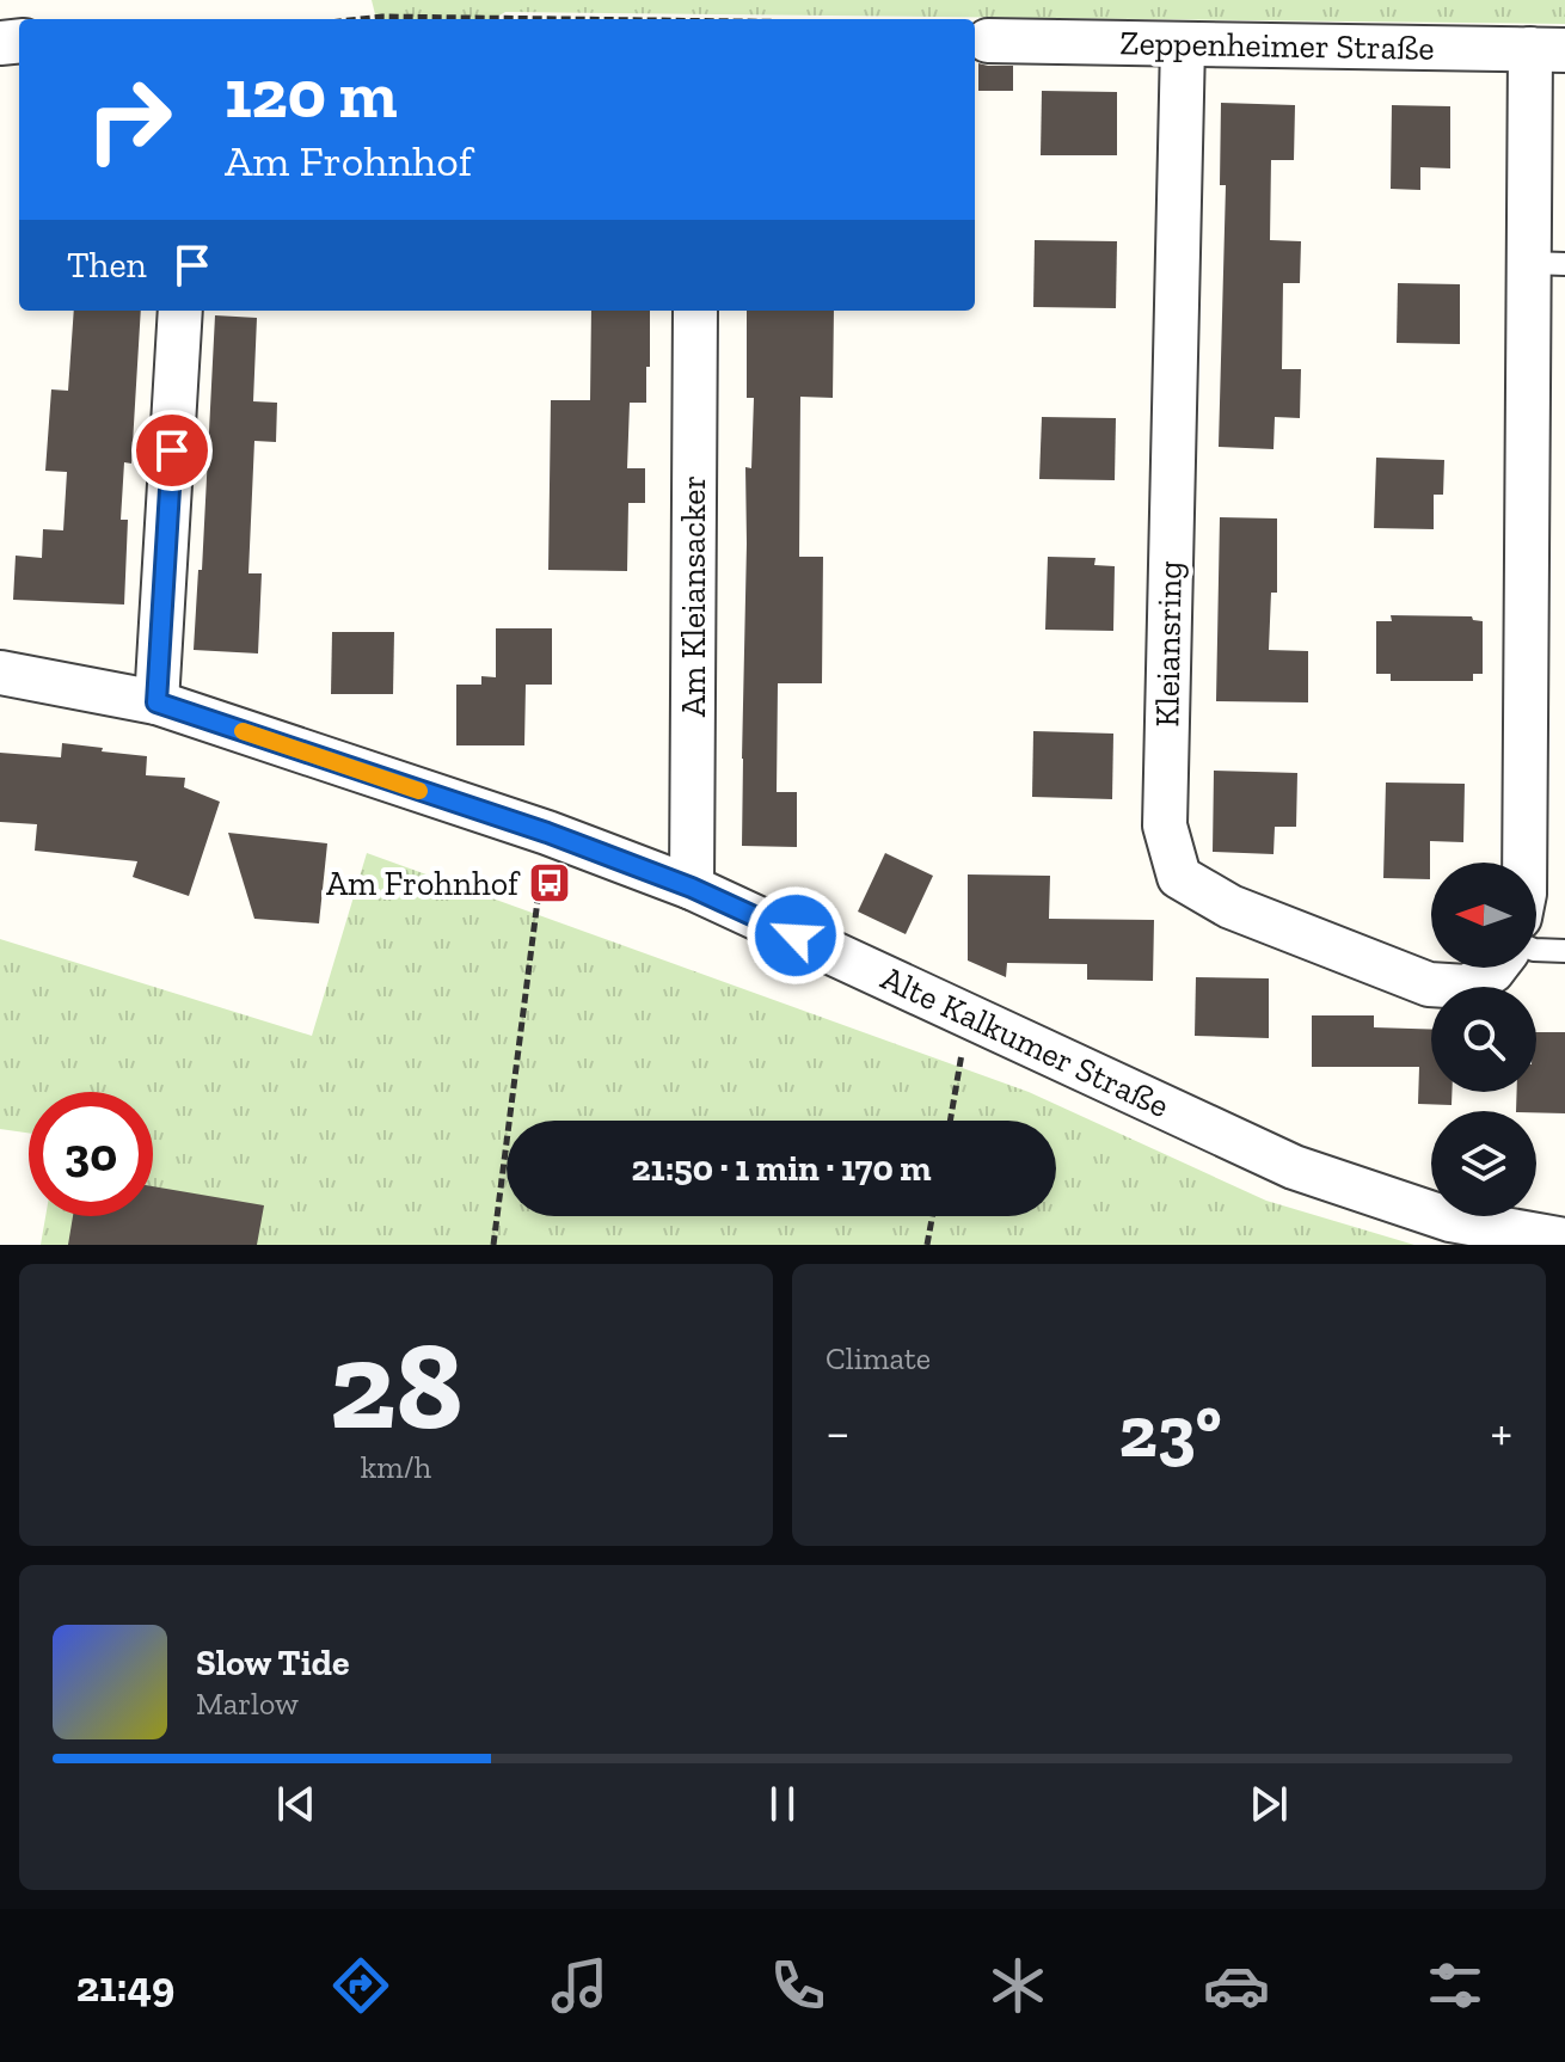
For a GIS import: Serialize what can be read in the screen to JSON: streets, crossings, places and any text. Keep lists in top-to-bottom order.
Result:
{
  "streets": {
    "street": [
      "Zeppenheimer Straße",
      "Am Kleiansacker",
      "Kleiansring",
      "Alte Kalkumer Straße"
    ]
  },
  "crossings": [
    ["Zeppenheimer Straße", "Kleiansring"],
    ["Am Kleiansacker", "Alte Kalkumer Straße"]
  ],
  "places": {
    "bus stop": ["Am Frohnhof"]
  },
  "north": "left",
  "page": {
    "turn": ["120 m", "Am Frohnhof"],
    "then": "Then",
    "limit": "30",
    "trip": "21:50 · 1 min · 170 m",
    "tile": [
      ["28", "km/h"],
      "Climate"
    ],
    "heat": ["−", "23°", "+"],
    "song": ["Slow Tide", "Marlow"],
    "tabs": "21:49"
  }
}
